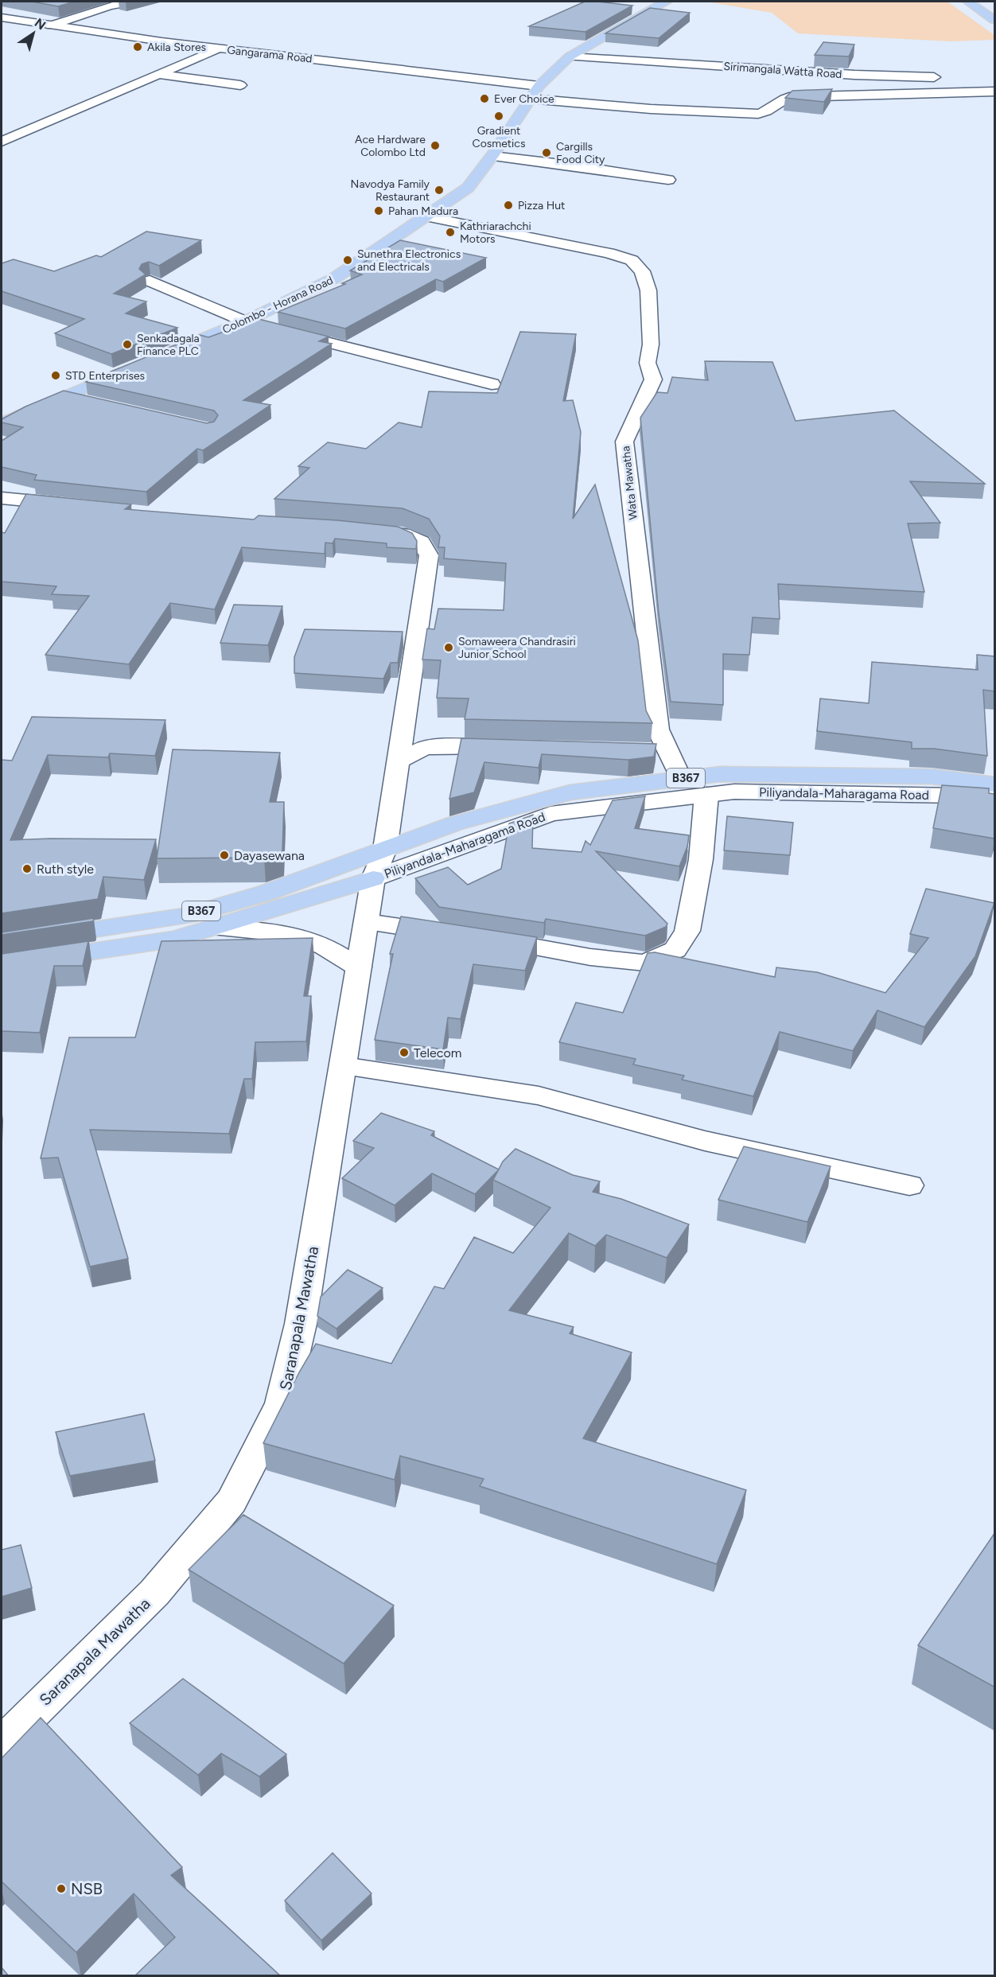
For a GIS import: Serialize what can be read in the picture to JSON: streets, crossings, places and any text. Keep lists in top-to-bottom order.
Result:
{
  "streets": {
    "main road": ["Colombo - Horana Road", "B367", "Piliyandala-Maharagama Road"],
    "street": [
      "Gangarama Road",
      "Sirimangala Watta Road",
      "Wata Mawatha",
      "Saranapala Mawatha"
    ]
  },
  "crossings": [
    ["Gangarama Road", "Colombo - Horana Road"],
    ["Sirimangala Watta Road", "Colombo - Horana Road"],
    ["Colombo - Horana Road", "Wata Mawatha"],
    ["Wata Mawatha", "Piliyandala-Maharagama Road"],
    ["Piliyandala-Maharagama Road", "Saranapala Mawatha"]
  ],
  "places": [
    "Akila Stores",
    "Ever Choice",
    "Gradient Cosmetics",
    "Ace Hardware Colombo Ltd",
    "Cargills Food City",
    "Navodya Family Restaurant",
    "Pizza Hut",
    "Pahan Madura",
    "Kathriarachchi Motors",
    "Sunethra Electronics and Electricals",
    "Senkadagala Finance PLC",
    "STD Enterprises",
    "Somaweera Chandrasiri Junior School",
    "Dayasewana",
    "Ruth style",
    "Telecom",
    "NSB"
  ],
  "north": "top right"
}
